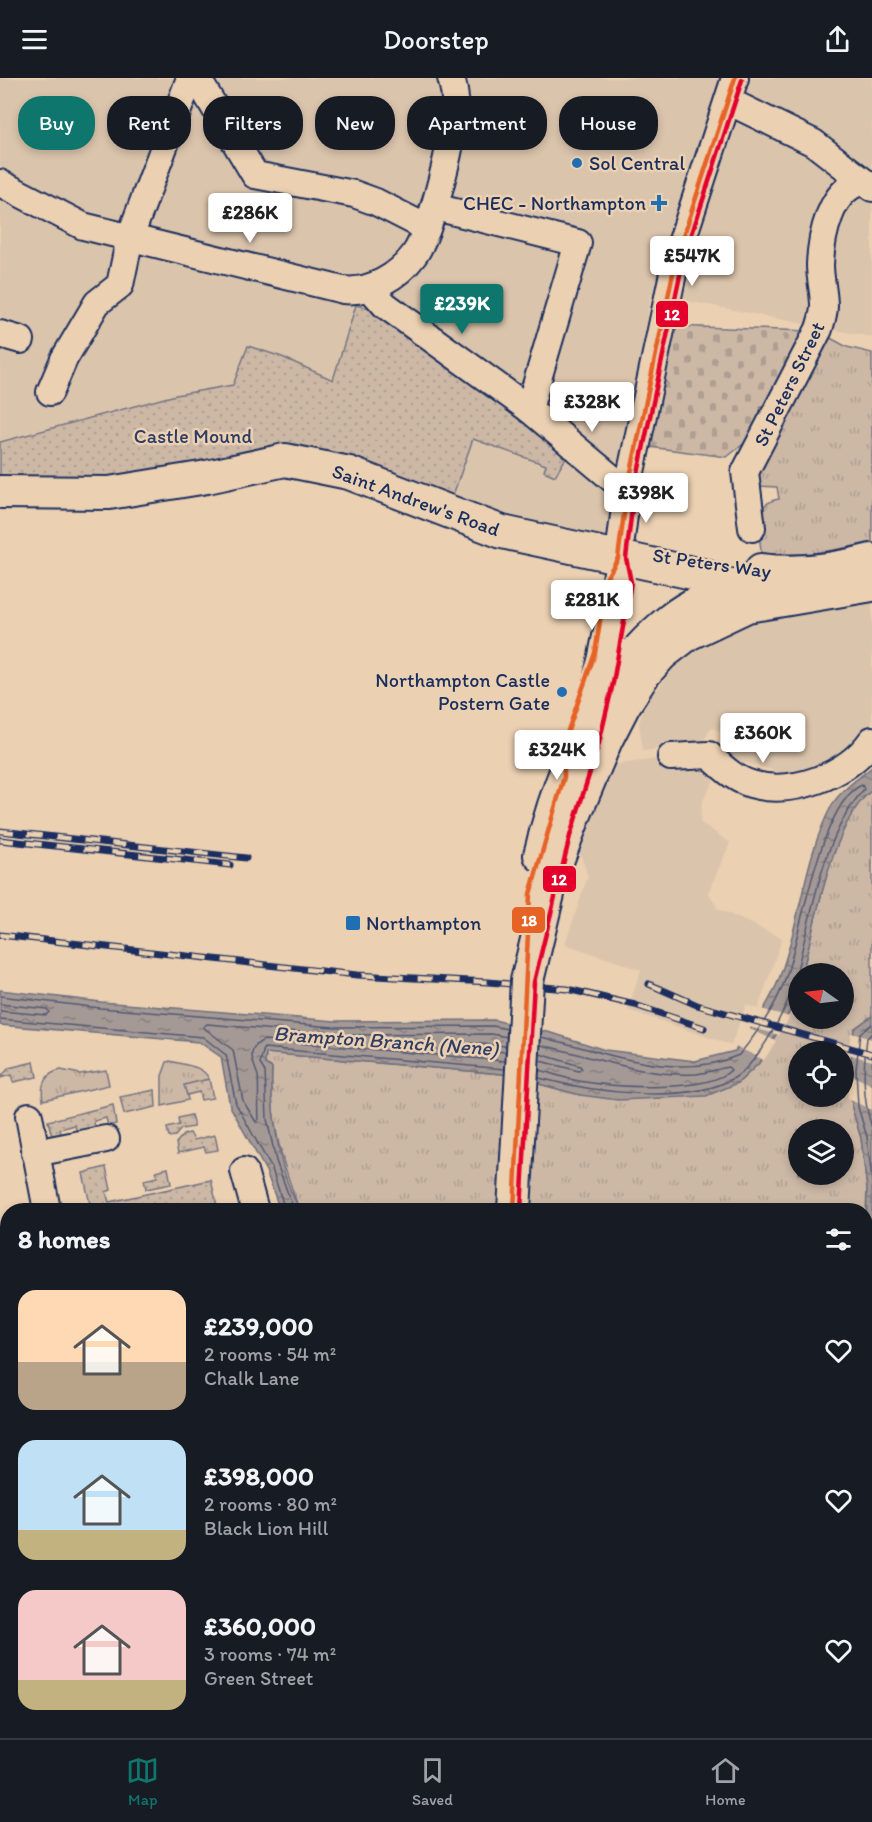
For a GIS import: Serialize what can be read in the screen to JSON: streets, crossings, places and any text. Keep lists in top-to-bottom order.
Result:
{
  "streets": {
    "main road": ["Saint Andrew's Road", "St Peters Way"],
    "street": ["St Peters Street"]
  },
  "crossings": [
    ["Saint Andrew's Road", "St Peters Way"]
  ],
  "water": ["Brampton Branch (Nene)"],
  "parks": ["Castle Mound"],
  "places": {
    "other": ["Sol Central", "Northampton Castle Postern Gate"],
    "health": ["CHEC - Northampton"],
    "transit": ["Northampton"]
  },
  "lines": ["transit line 18", "transit line 12"],
  "north": "left",
  "page": {
    "header": "Doorstep",
    "chip": [
      "Buy",
      "Rent",
      "Filters",
      "New",
      "Apartment",
      "House"
    ],
    "price": [
      "£286K",
      "£547K",
      "£239K",
      "£328K",
      "£398K",
      "£281K",
      "£360K",
      "£324K"
    ],
    "heading": "8 homes",
    "list": [
      {
        "name": "£239,000",
        "note": "2 rooms · 54 m² · Chalk Lane"
      },
      {
        "name": "£398,000",
        "note": "2 rooms · 80 m² · Black Lion Hill"
      },
      {
        "name": "£360,000",
        "note": "3 rooms · 74 m² · Green Street"
      }
    ],
    "tabs": ["Map", "Saved", "Home"]
  }
}
